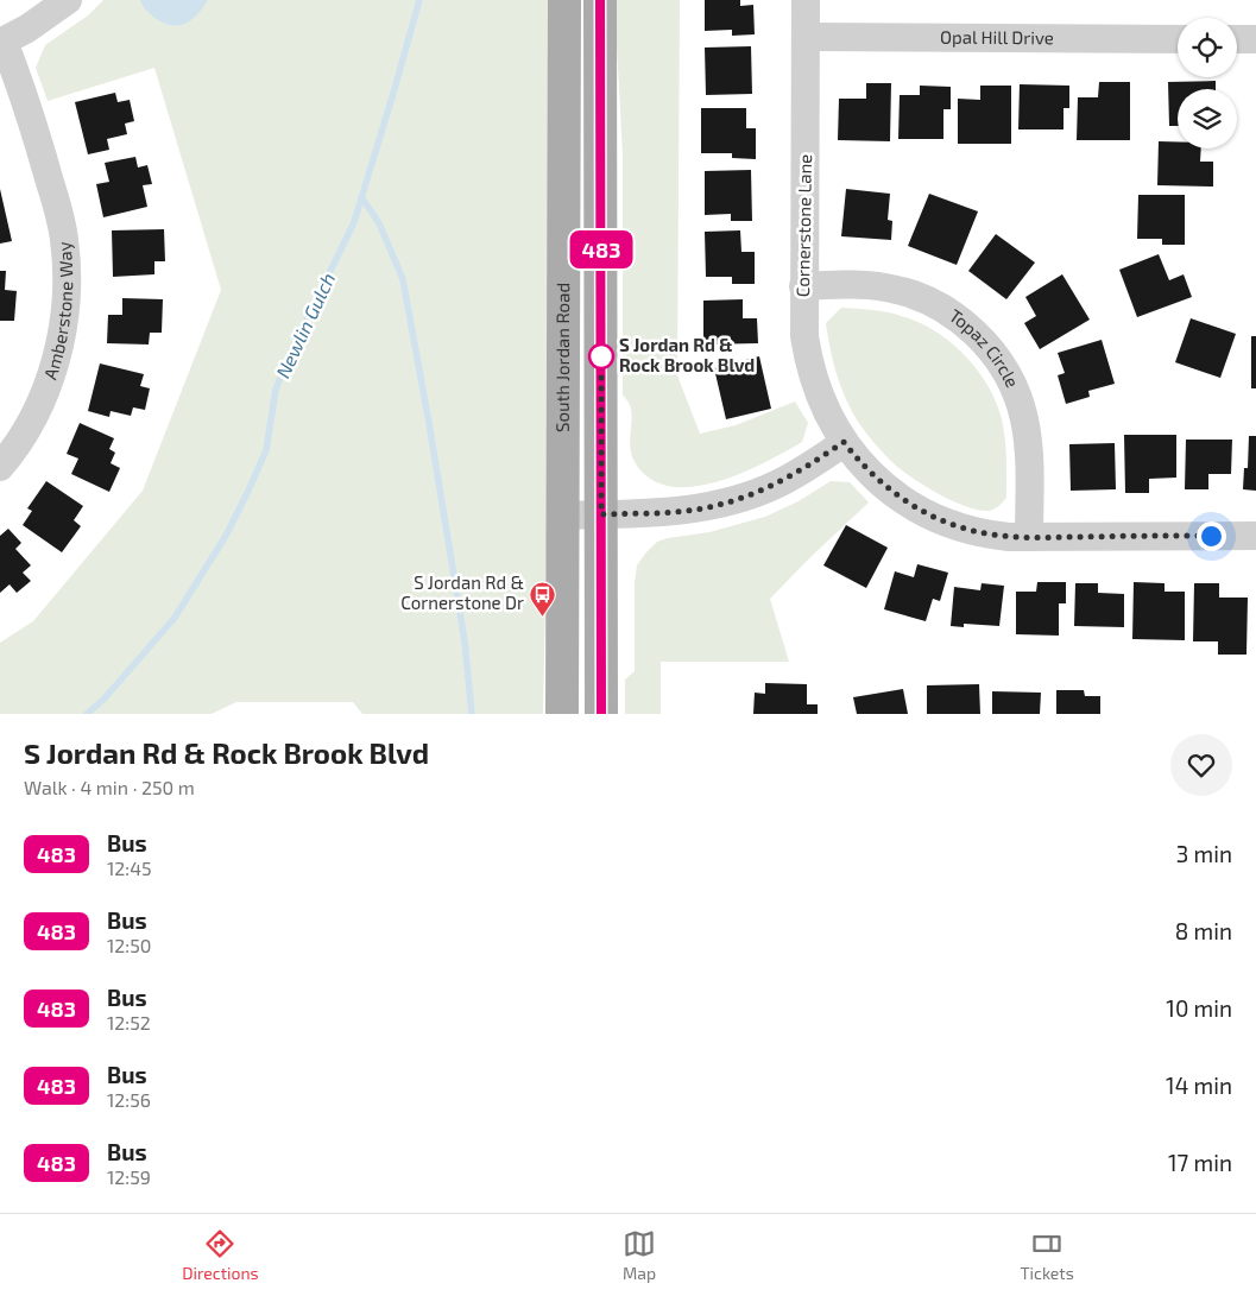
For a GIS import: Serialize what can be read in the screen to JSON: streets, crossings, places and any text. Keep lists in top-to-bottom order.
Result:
{
  "streets": {
    "main road": ["South Jordan Road"],
    "street": [
      "Opal Hill Drive",
      "Cornerstone Lane",
      "Amberstone Way",
      "Topaz Circle"
    ]
  },
  "crossings": [
    ["Opal Hill Drive", "Cornerstone Lane"],
    ["Cornerstone Lane", "Topaz Circle"]
  ],
  "water": ["Newlin Gulch"],
  "places": {
    "other": ["S Jordan Rd & Rock Brook Blvd"],
    "bus stop": ["S Jordan Rd & Cornerstone Dr"]
  },
  "lines": ["bus line 483"],
  "page": {
    "on_map": "483",
    "heading": ["S Jordan Rd & Rock Brook Blvd", "Walk · 4 min · 250 m"],
    "list": [
      {
        "mark": "483",
        "name": "Bus",
        "note": "12:45",
        "value": "3 min"
      },
      {
        "mark": "483",
        "name": "Bus",
        "note": "12:50",
        "value": "8 min"
      },
      {
        "mark": "483",
        "name": "Bus",
        "note": "12:52",
        "value": "10 min"
      },
      {
        "mark": "483",
        "name": "Bus",
        "note": "12:56",
        "value": "14 min"
      },
      {
        "mark": "483",
        "name": "Bus",
        "note": "12:59",
        "value": "17 min"
      }
    ],
    "tabs": ["Directions", "Map", "Tickets"]
  }
}
